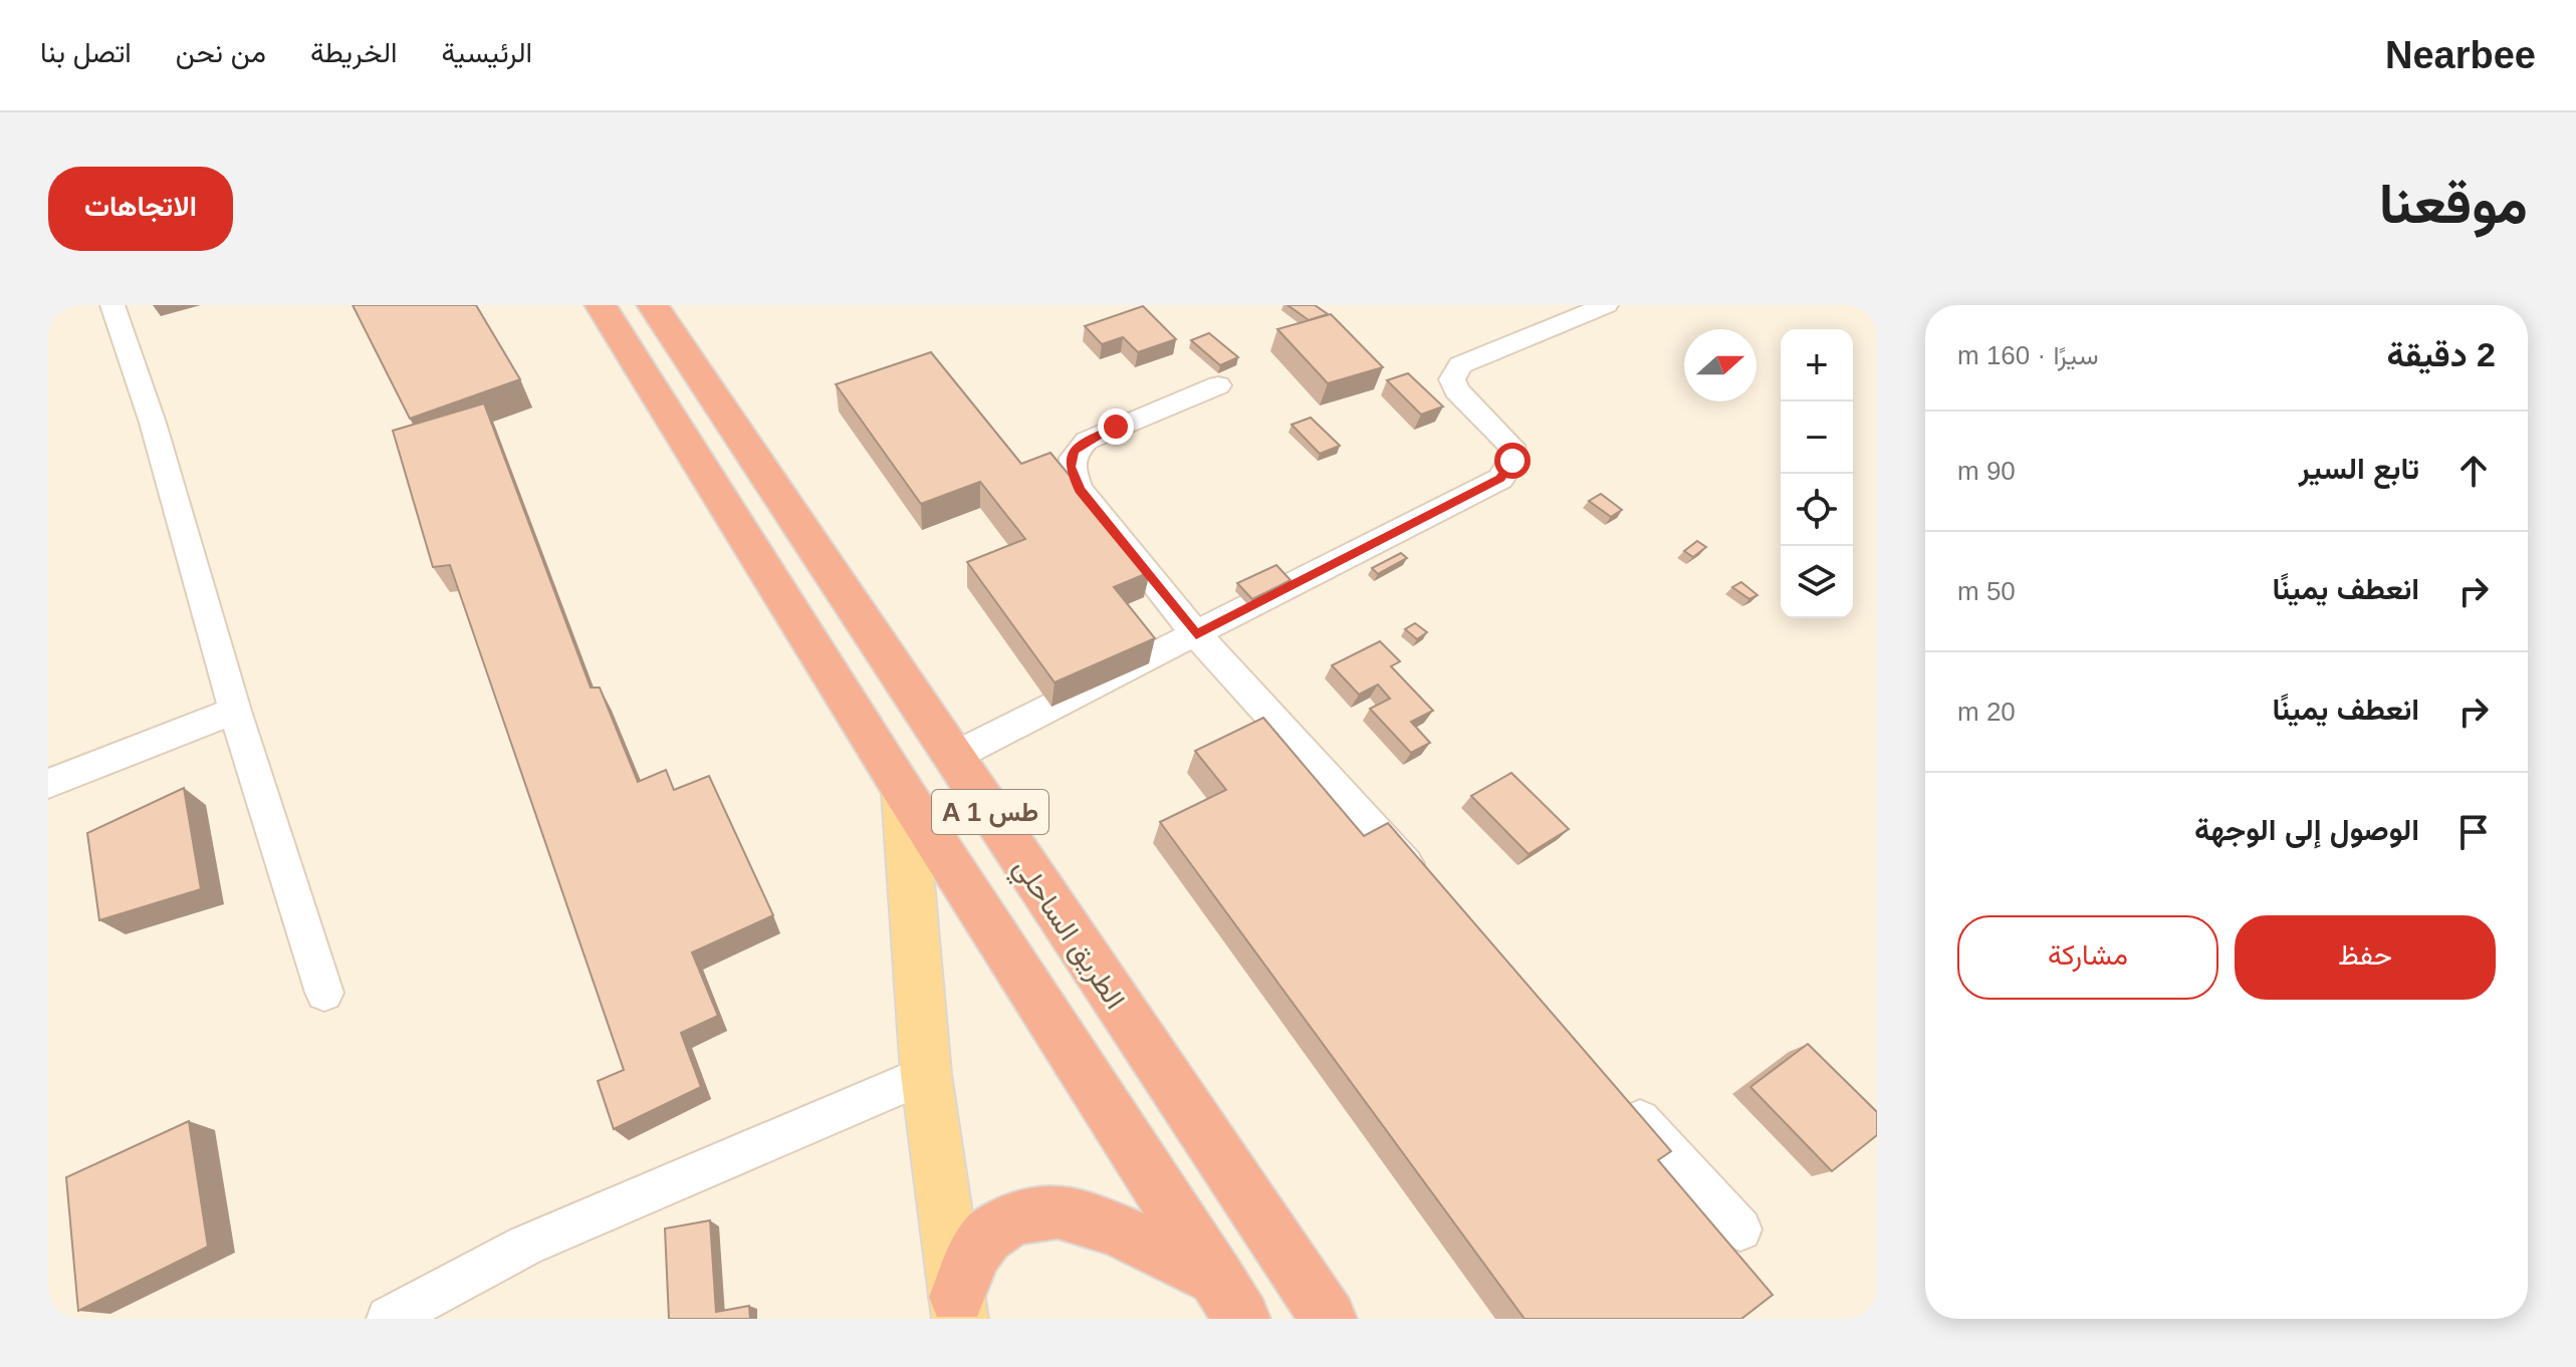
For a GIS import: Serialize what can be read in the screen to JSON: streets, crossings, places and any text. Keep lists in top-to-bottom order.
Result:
{
  "streets": {
    "highway": ["A 1 طس", "الطريق الساحلي"]
  },
  "north": "right",
  "page": {
    "header": "Nearbee",
    "nav": [
      "الرئيسية",
      "الخريطة",
      "من نحن",
      "اتصل بنا"
    ],
    "title": "موقعنا",
    "buttons": [
      "الاتجاهات",
      ["حفظ", "مشاركة"]
    ],
    "heading": ["2 دقيقة", "سيرًا · 160 m"],
    "map_buttons": ["+", "−"],
    "list": [
      ["تابع السير", "90 m"],
      ["انعطف يمينًا", "50 m"],
      ["انعطف يمينًا", "20 m"],
      "الوصول إلى الوجهة"
    ]
  }
}
